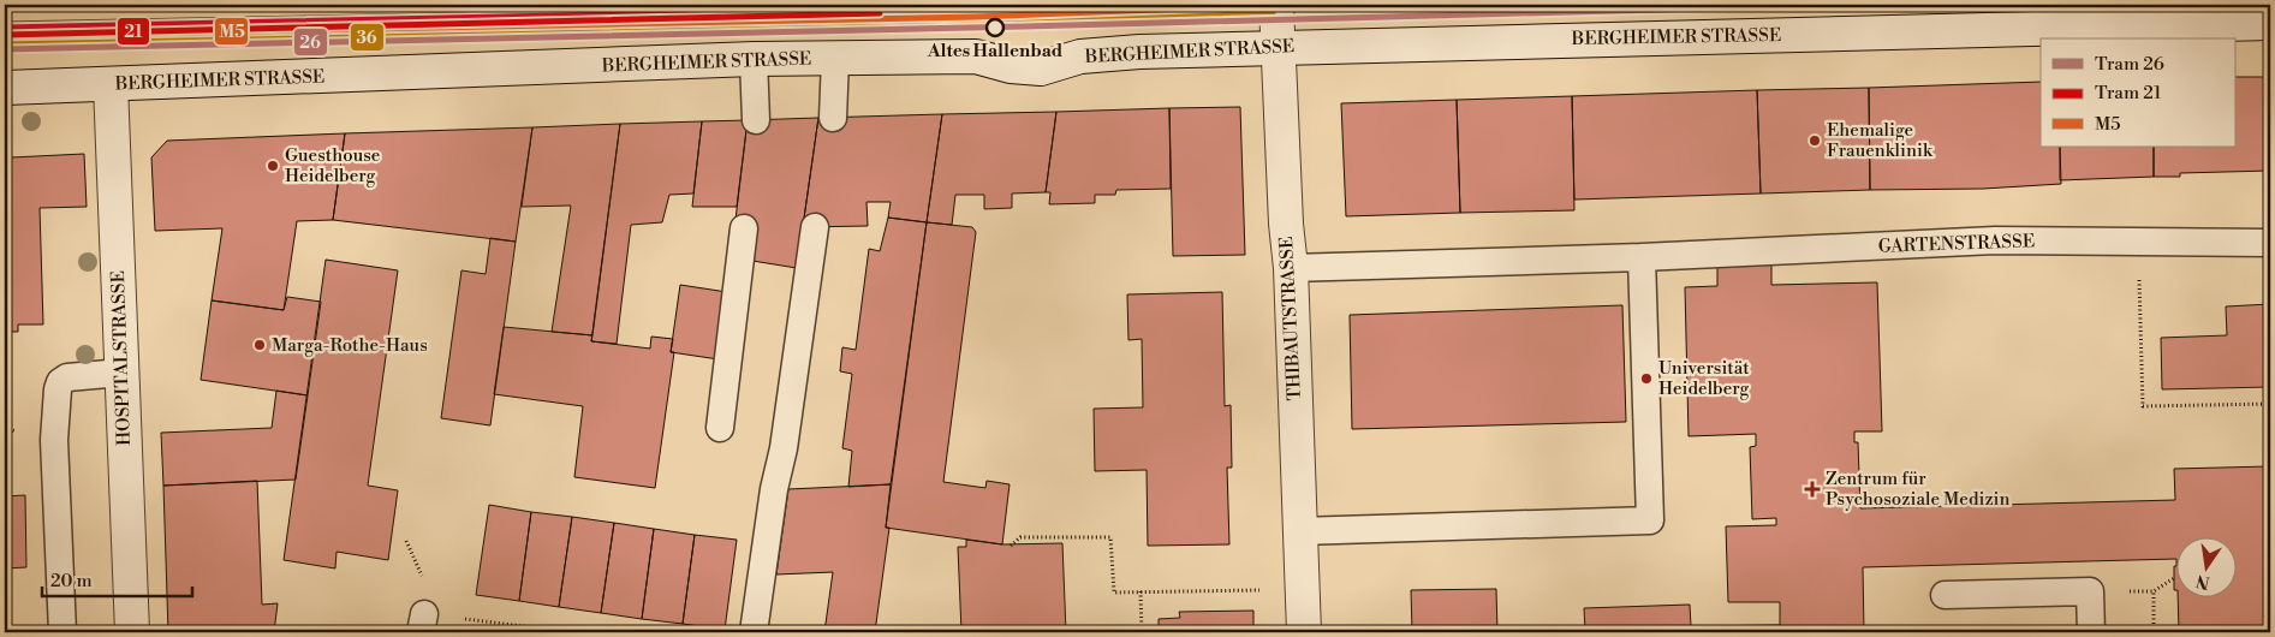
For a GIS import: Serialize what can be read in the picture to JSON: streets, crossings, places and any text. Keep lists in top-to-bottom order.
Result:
{
  "streets": {
    "street": ["BERGHEIMER STRASSE", "THIBAUTSTRASSE", "HOSPITALSTRASSE"],
    "lane": ["GARTENSTRASSE"]
  },
  "crossings": [
    ["BERGHEIMER STRASSE", "THIBAUTSTRASSE"],
    ["BERGHEIMER STRASSE", "HOSPITALSTRASSE"],
    ["GARTENSTRASSE", "THIBAUTSTRASSE"]
  ],
  "places": {
    "other": [
      "Altes Hallenbad",
      "Ehemalige Frauenklinik",
      "Guesthouse Heidelberg",
      "Marga-Rothe-Haus",
      "Universität Heidelberg"
    ],
    "health": ["Zentrum für Psychosoziale Medizin"]
  },
  "lines": [
    "tram line 26",
    "transit line M5",
    "tram line 21",
    "transit line 36"
  ],
  "legend": ["Tram 26", "Tram 21", "M5"],
  "scale_bar": "20 m",
  "north": "bottom"
}
